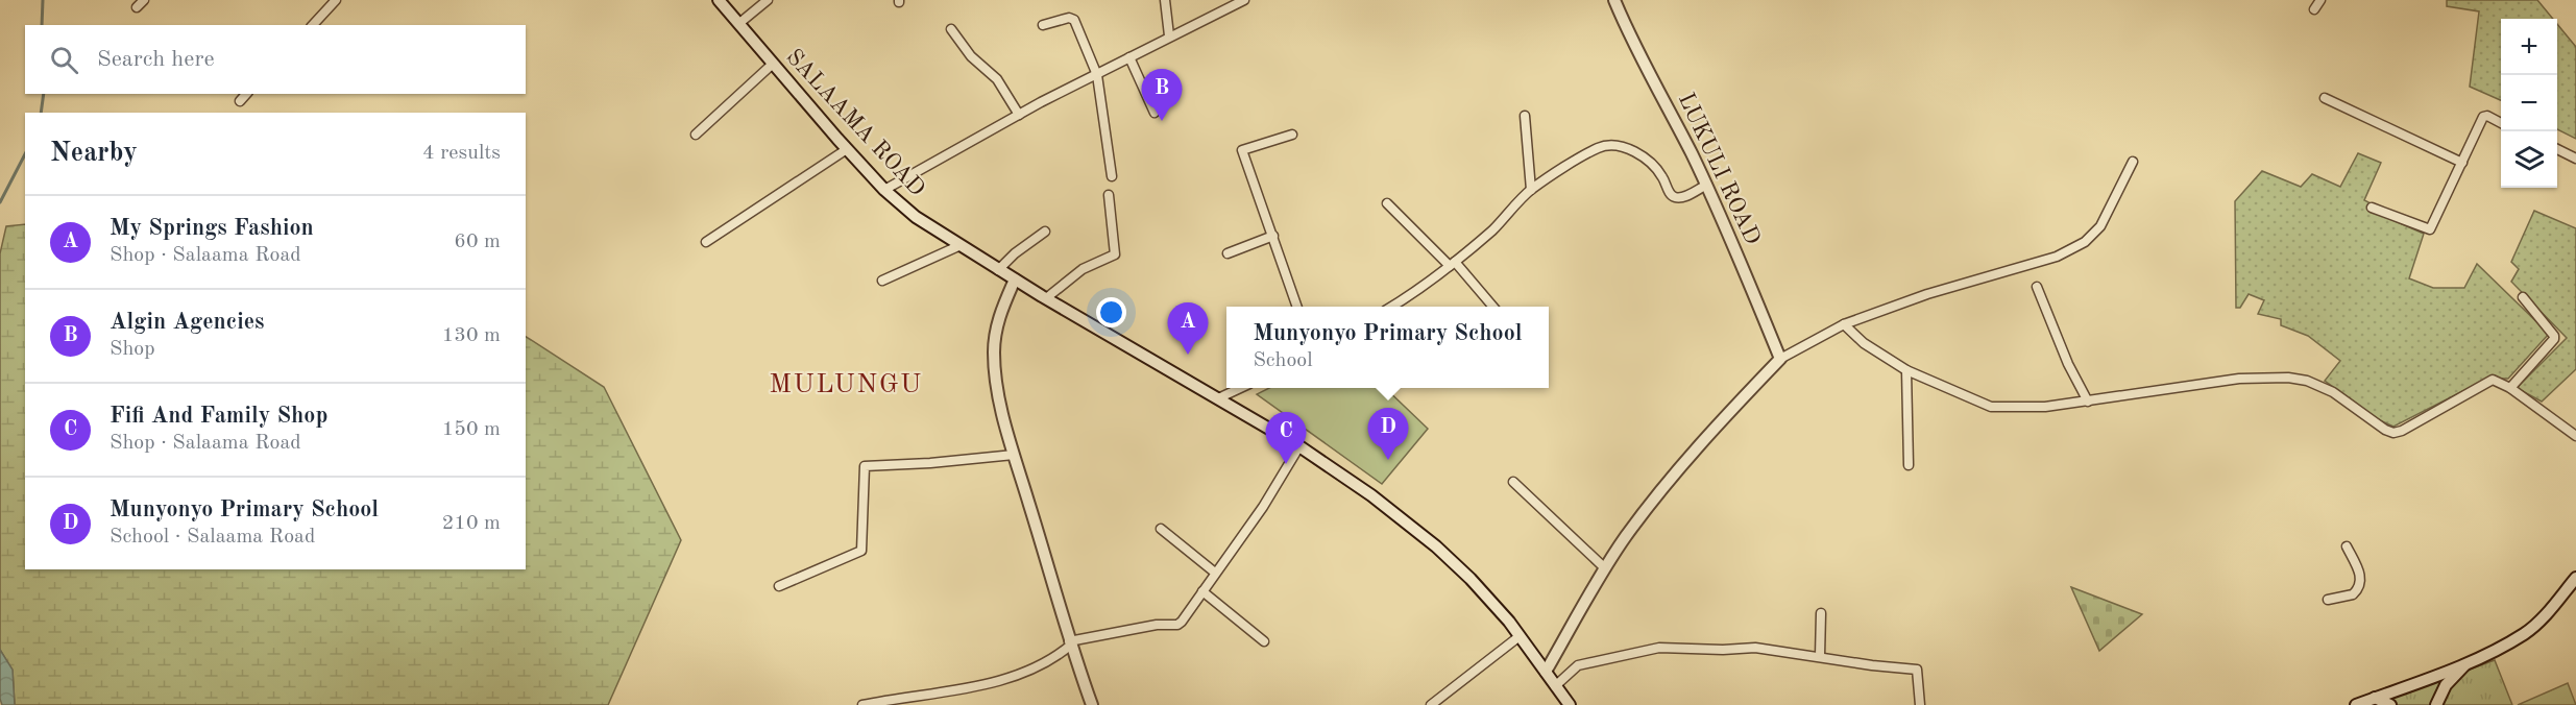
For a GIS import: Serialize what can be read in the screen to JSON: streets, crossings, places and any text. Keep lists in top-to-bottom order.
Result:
{
  "streets": {
    "main road": ["SALAAMA ROAD", "LUKULI ROAD"]
  },
  "districts": ["MULUNGU"],
  "page": {
    "map_buttons": ["+", "−"],
    "search": "Search here",
    "pins": [
      "B",
      "A",
      "D",
      "C"
    ],
    "heading": ["Nearby", "4 results"],
    "list": [
      {
        "mark": "A",
        "name": "My Springs Fashion",
        "note": "Shop · Salaama Road",
        "value": "60 m"
      },
      {
        "mark": "B",
        "name": "Algin Agencies",
        "note": "Shop",
        "value": "130 m"
      },
      {
        "mark": "C",
        "name": "Fifi And Family Shop",
        "note": "Shop · Salaama Road",
        "value": "150 m"
      },
      {
        "mark": "D",
        "name": "Munyonyo Primary School",
        "note": "School · Salaama Road",
        "value": "210 m"
      }
    ],
    "popup": ["Munyonyo Primary School", "School"]
  }
}
